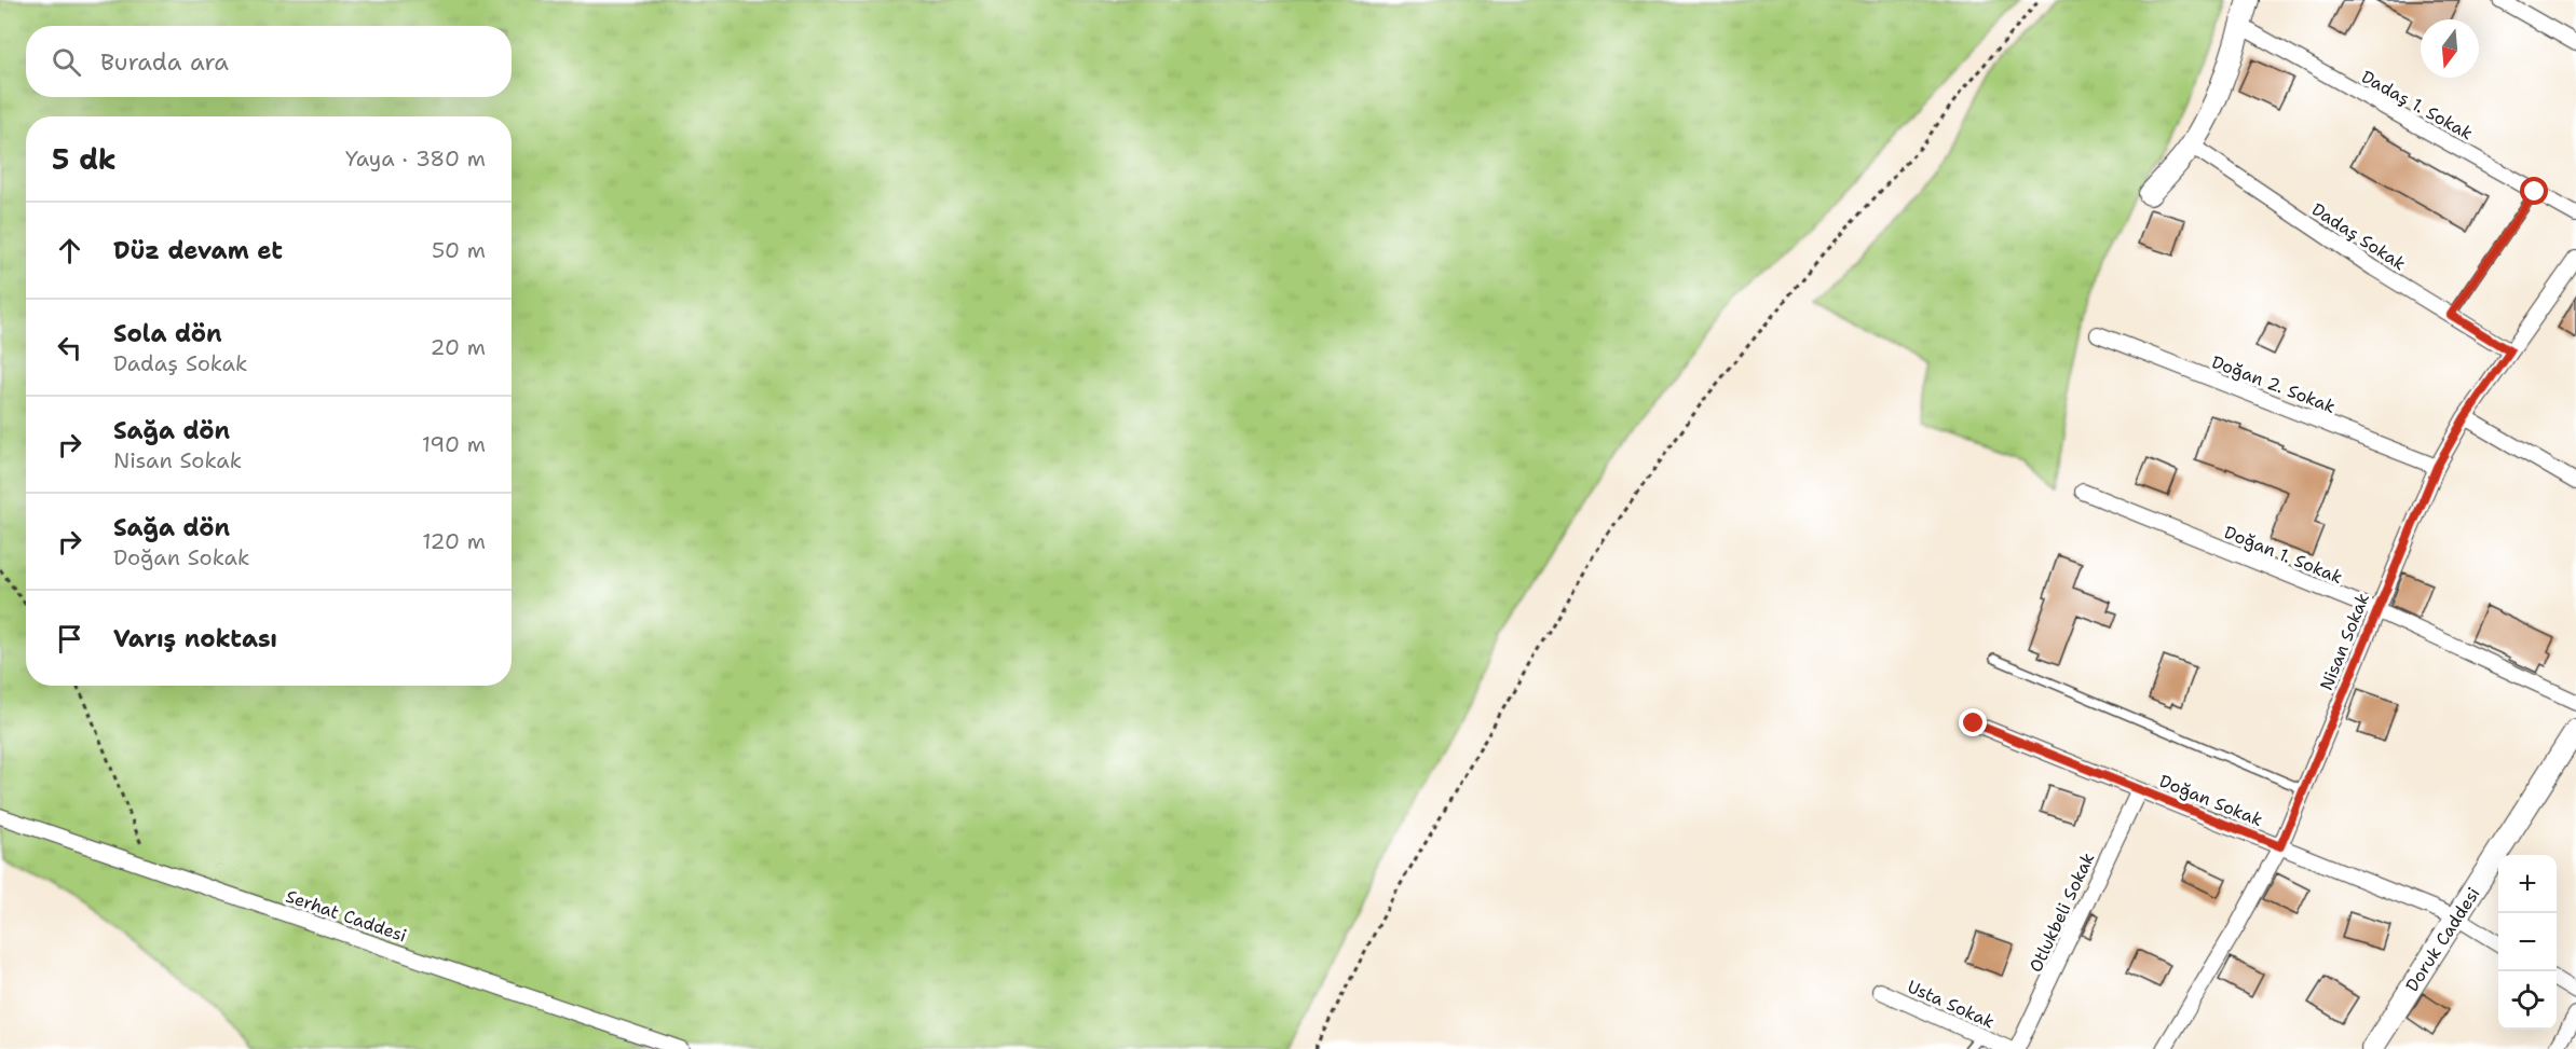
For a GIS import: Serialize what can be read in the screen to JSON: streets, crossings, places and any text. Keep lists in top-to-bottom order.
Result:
{
  "streets": {
    "street": [
      "Dadaş 1. Sokak",
      "Dadaş Sokak",
      "Doğan 2. Sokak",
      "Doğan 1. Sokak",
      "Nisan Sokak",
      "Doğan Sokak",
      "Otlukbeli Sokak",
      "Serhat Caddesi",
      "Doruk Caddesi",
      "Usta Sokak"
    ]
  },
  "crossings": [
    ["Dadaş Sokak", "Nisan Sokak"],
    ["Doğan 2. Sokak", "Nisan Sokak"],
    ["Doğan 1. Sokak", "Nisan Sokak"],
    ["Nisan Sokak", "Doğan Sokak"],
    ["Doğan Sokak", "Otlukbeli Sokak"],
    ["Doğan Sokak", "Doruk Caddesi"]
  ],
  "north": "bottom",
  "page": {
    "search": "Burada ara",
    "heading": ["5 dk", "Yaya · 380 m"],
    "list": [
      ["Düz devam et", "50 m"],
      ["Sola dön", "Dadaş Sokak", "20 m"],
      ["Sağa dön", "Nisan Sokak", "190 m"],
      ["Sağa dön", "Doğan Sokak", "120 m"],
      "Varış noktası"
    ],
    "map_buttons": ["+", "−"]
  }
}
